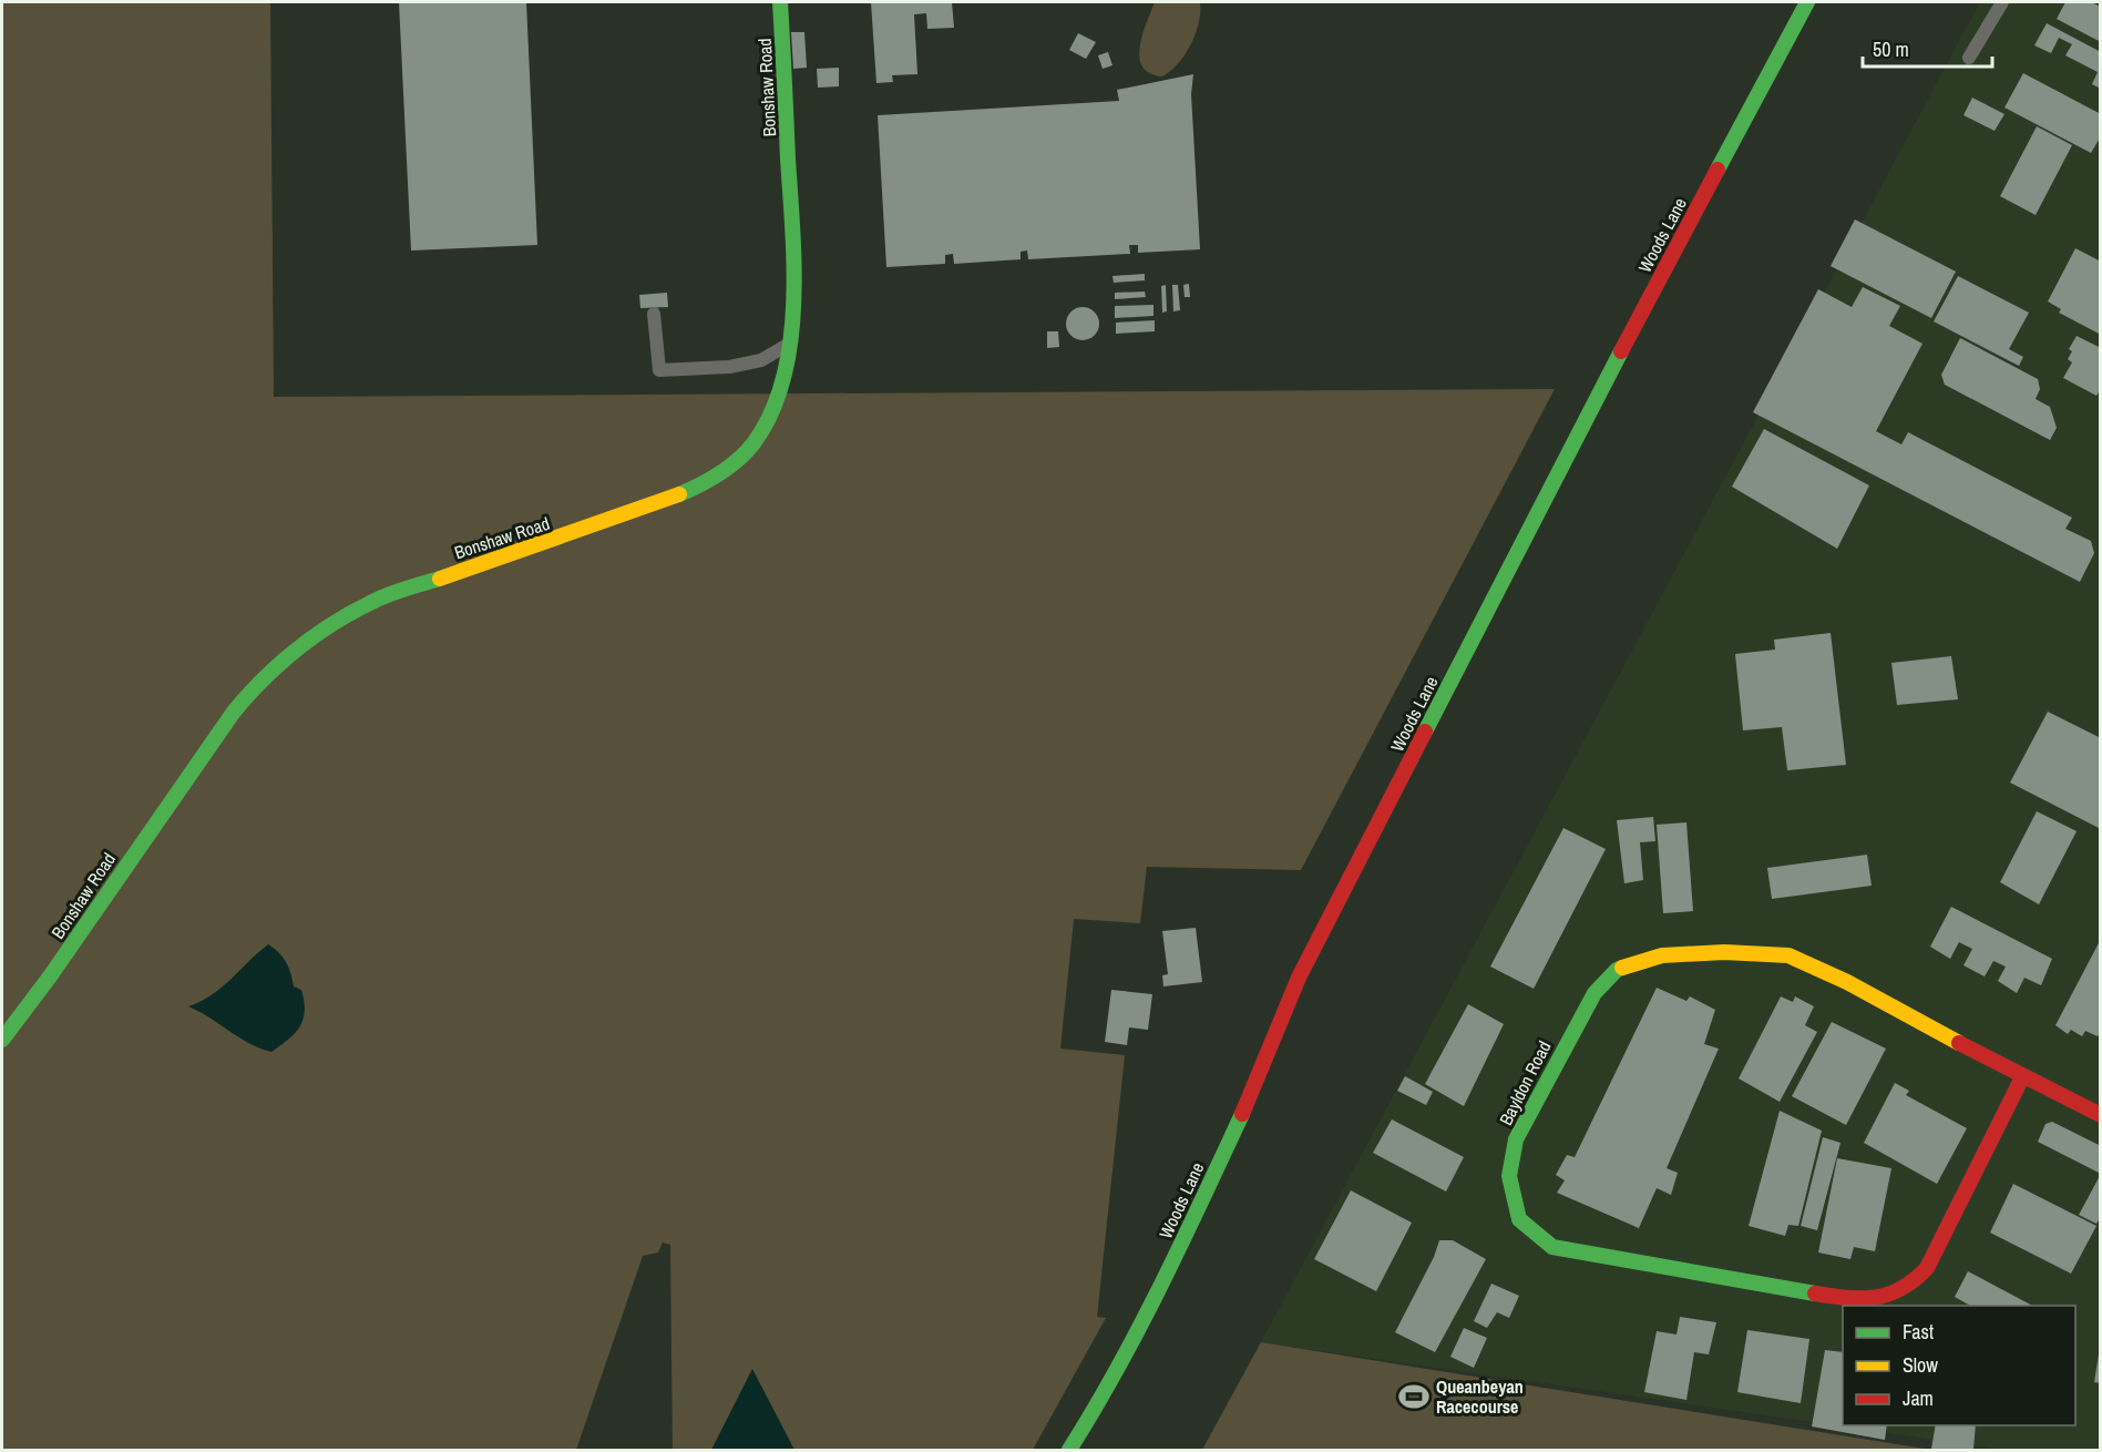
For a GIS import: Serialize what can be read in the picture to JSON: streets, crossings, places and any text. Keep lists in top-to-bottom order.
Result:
{
  "streets": {
    "street": ["Bonshaw Road", "Woods Lane", "Bayldon Road"]
  },
  "places": {
    "sports": ["Queanbeyan Racecourse"]
  },
  "legend": ["Fast", "Slow", "Jam"],
  "scale_bar": "50 m"
}
